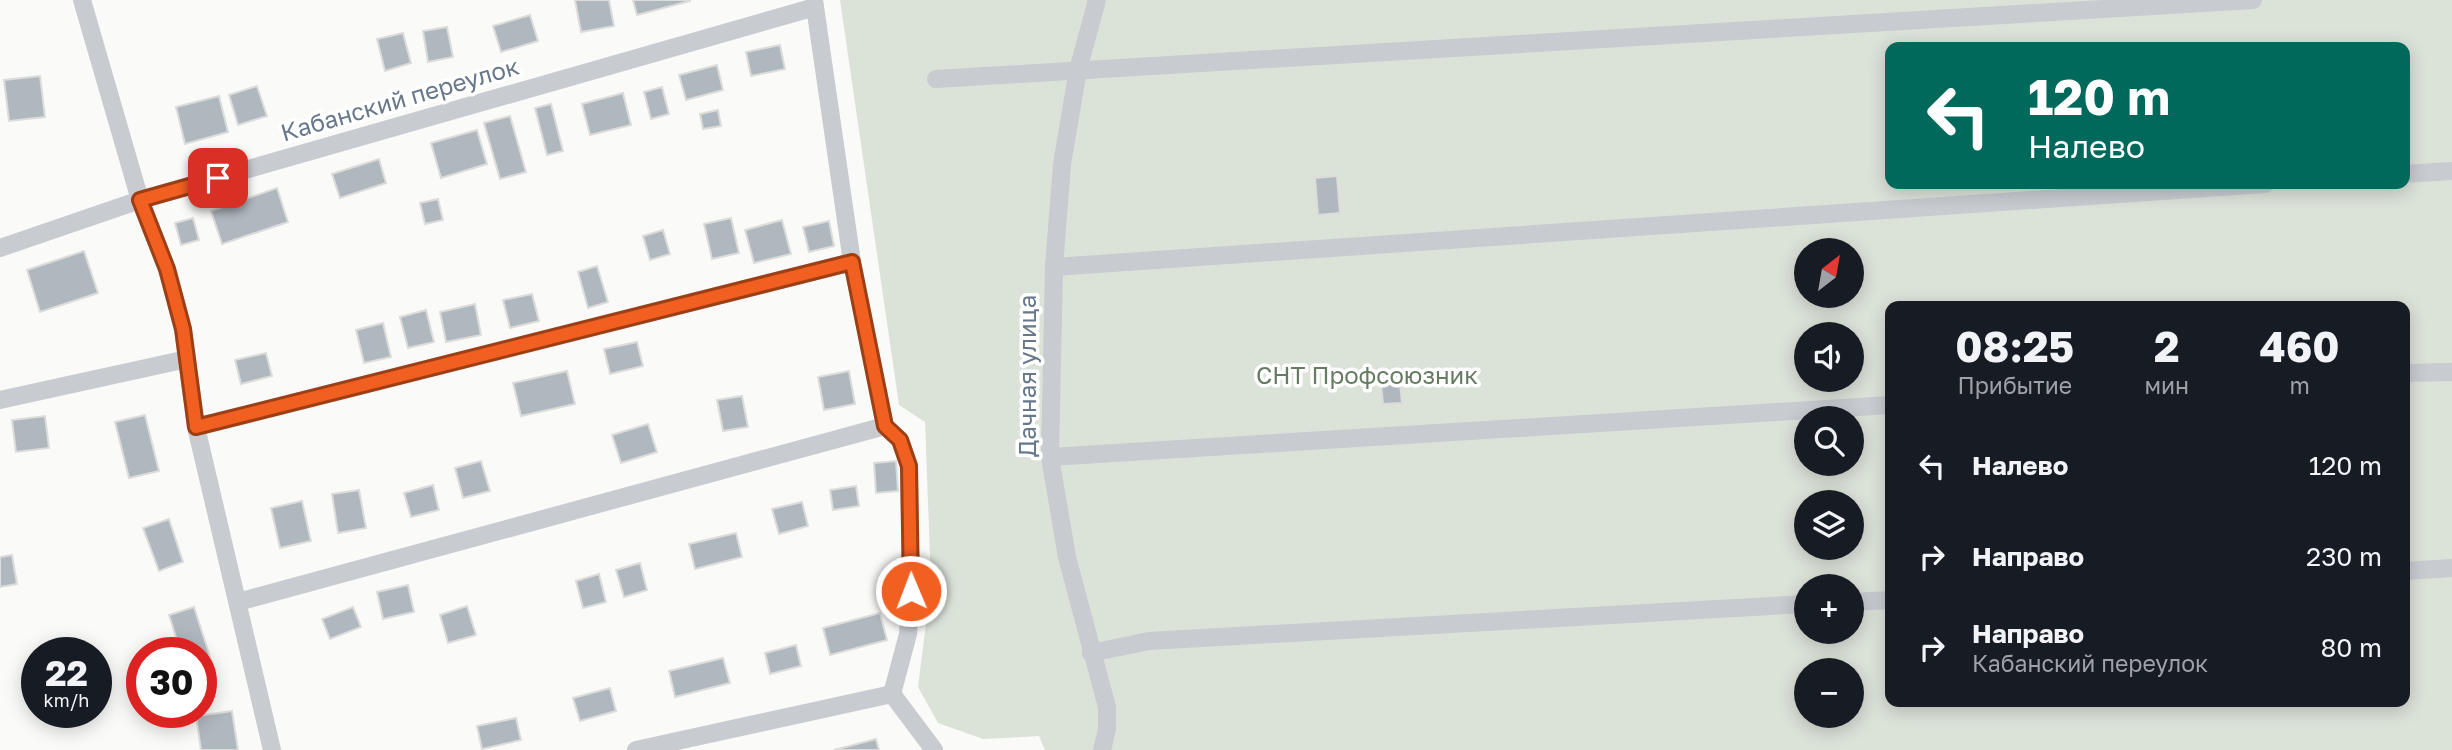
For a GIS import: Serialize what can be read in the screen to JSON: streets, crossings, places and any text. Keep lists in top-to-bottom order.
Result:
{
  "streets": {
    "street": ["Кабанский переулок", "Дачная улица"]
  },
  "parks": ["СНТ Профсоюзник"],
  "north": "top right",
  "page": {
    "turn": ["120 m", "Налево"],
    "map_buttons": ["+", "−"],
    "eta": [
      "08:25",
      "Прибытие",
      "2",
      "мин",
      "460",
      "m"
    ],
    "list": [
      {
        "name": "Налево",
        "value": "120 m"
      },
      {
        "name": "Направо",
        "value": "230 m"
      },
      {
        "name": "Направо",
        "note": "Кабанский переулок",
        "value": "80 m"
      }
    ],
    "speed": "22 km/h",
    "limit": "30"
  }
}
